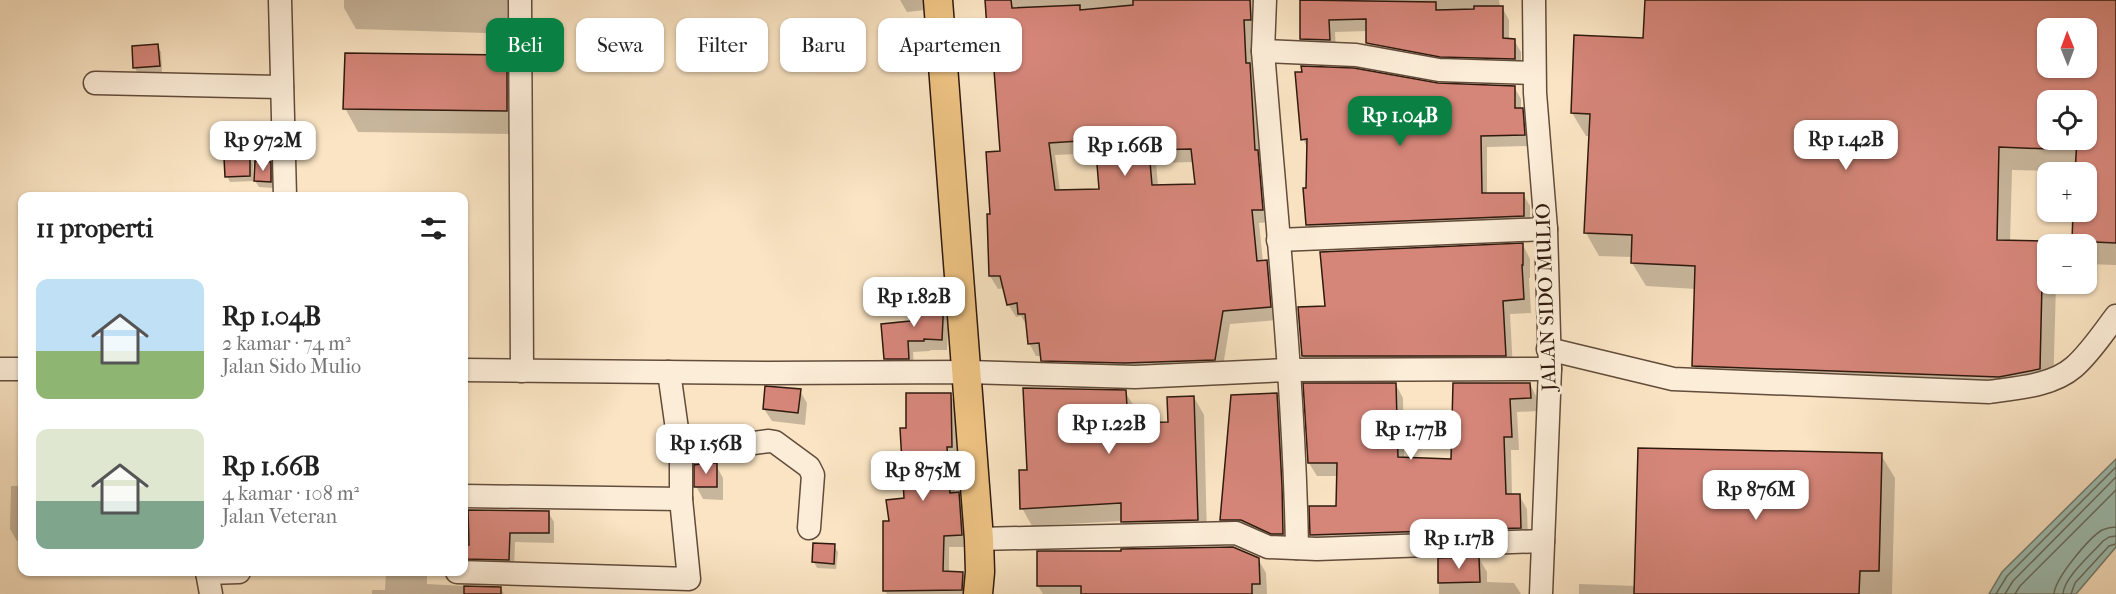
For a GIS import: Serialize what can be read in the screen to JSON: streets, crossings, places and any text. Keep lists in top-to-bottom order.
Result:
{
  "streets": {
    "street": ["JALAN SIDO MULIO"]
  },
  "north": "top",
  "page": {
    "map_buttons": ["+", "−"],
    "chip": [
      "Beli",
      "Sewa",
      "Filter",
      "Baru",
      "Apartemen"
    ],
    "price": [
      "Rp 1.04B",
      "Rp 1.42B",
      "Rp 972M",
      "Rp 1.66B",
      "Rp 1.82B",
      "Rp 1.22B",
      "Rp 1.77B",
      "Rp 1.56B",
      "Rp 875M",
      "Rp 876M",
      "Rp 1.17B"
    ],
    "heading": "11 properti",
    "list": [
      {
        "name": "Rp 1.04B",
        "note": "2 kamar · 74 m² · Jalan Sido Mulio"
      },
      {
        "name": "Rp 1.66B",
        "note": "4 kamar · 108 m² · Jalan Veteran"
      }
    ]
  }
}
